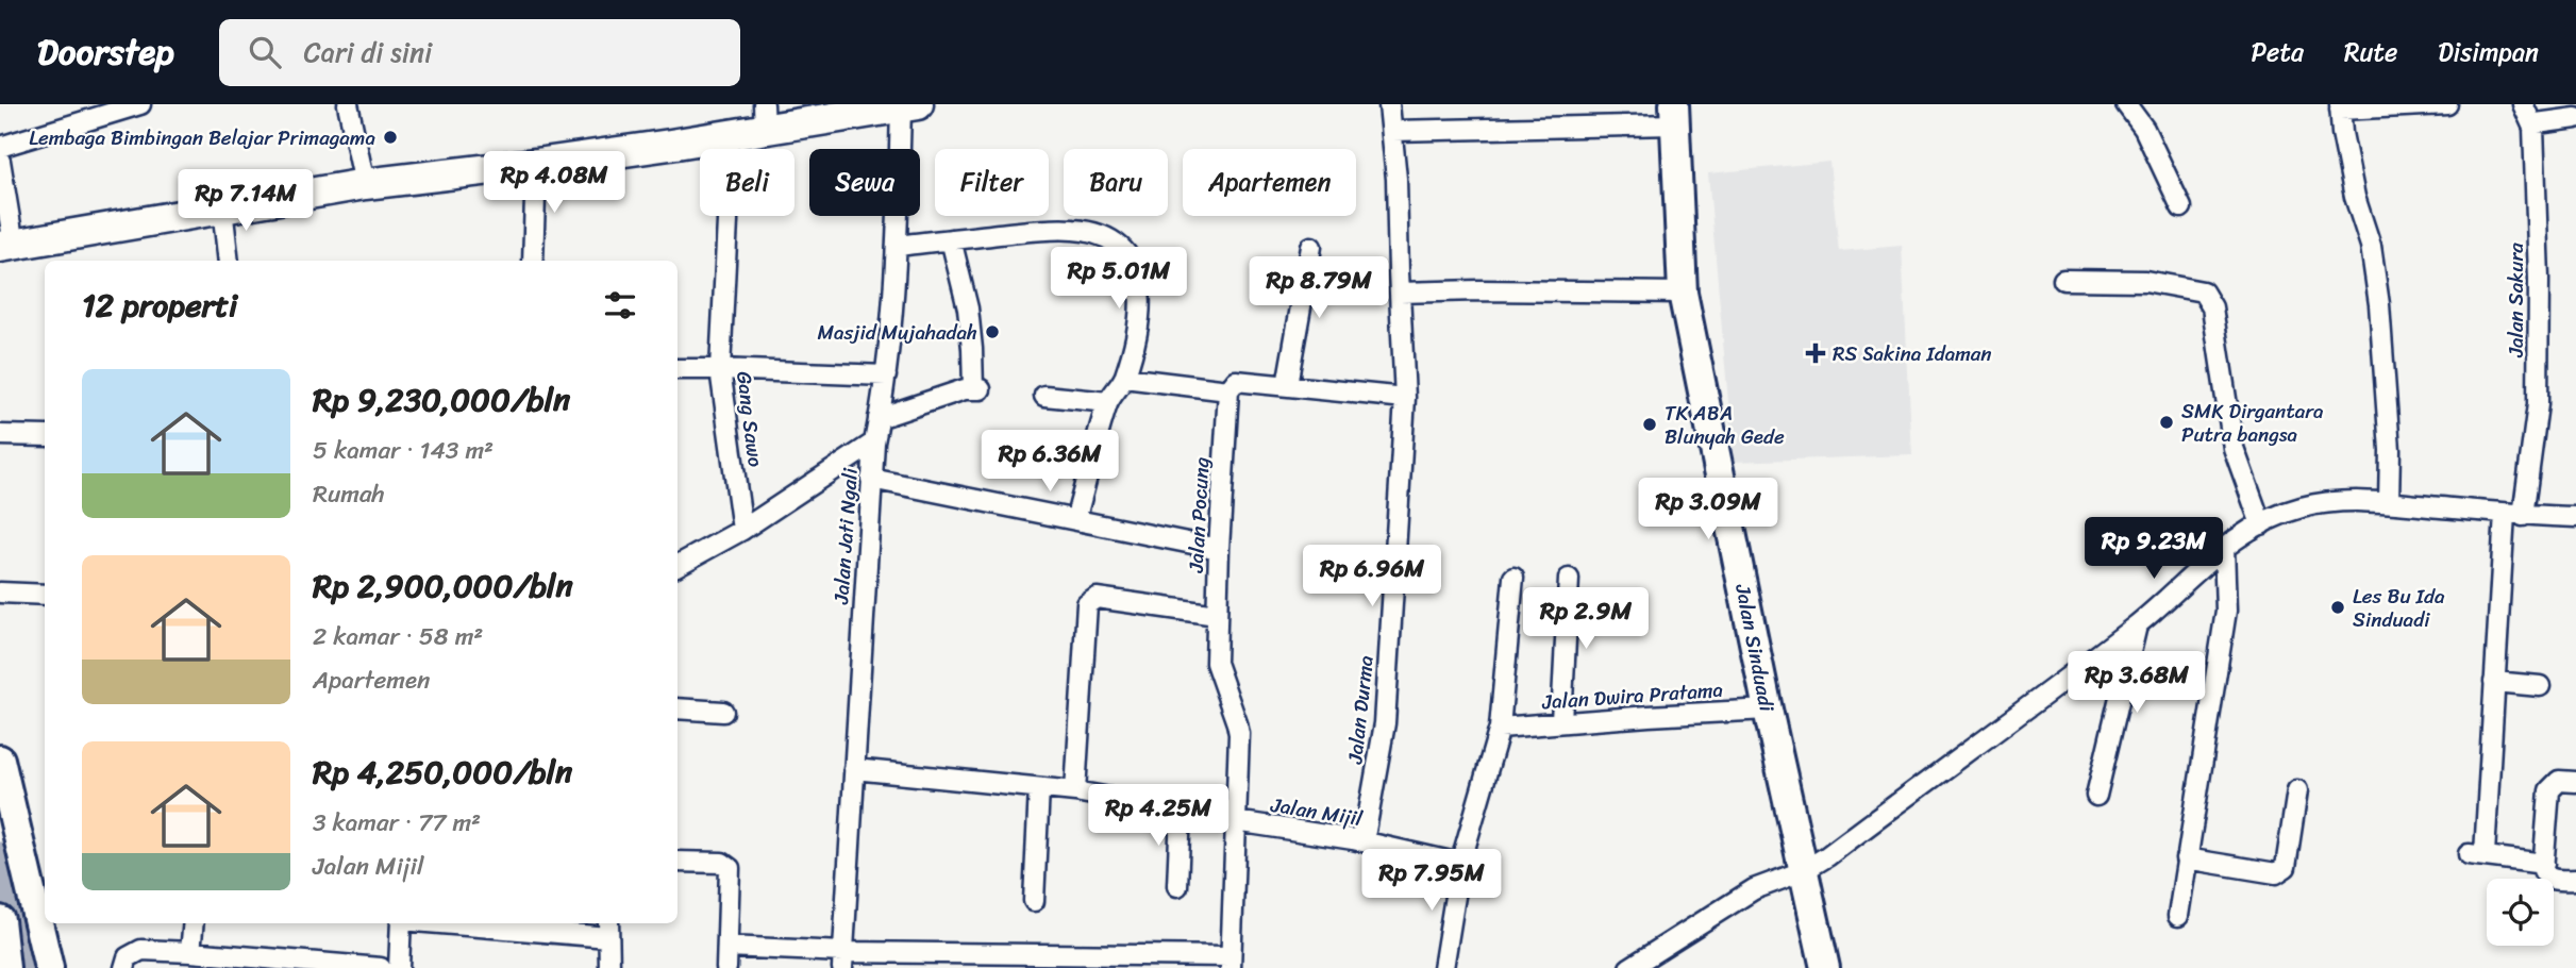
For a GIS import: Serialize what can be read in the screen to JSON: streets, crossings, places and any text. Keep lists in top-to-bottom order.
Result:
{
  "streets": {
    "street": [
      "Jalan Sakura",
      "Gang Sawo",
      "Jalan Pocung",
      "Jalan Jati Ngali",
      "Jalan Sinduadi",
      "Jalan Dwira Pratama",
      "Jalan Durma",
      "Jalan Mijil"
    ]
  },
  "crossings": [
    ["Jalan Pocung", "Jalan Mijil"],
    ["Jalan Jati Ngali", "Jalan Mijil"],
    ["Jalan Sinduadi", "Jalan Dwira Pratama"],
    ["Jalan Durma", "Jalan Mijil"]
  ],
  "places": {
    "other": [
      "Lembaga Bimbingan Belajar Primagama",
      "Masjid Mujahadah",
      "SMK Dirgantara Putra bangsa",
      "TK ABA Blunyah Gede",
      "Les Bu Ida Sinduadi"
    ],
    "health": ["RS Sakina Idaman"]
  },
  "page": {
    "header": "Doorstep",
    "search": "Cari di sini",
    "nav": ["Peta", "Rute", "Disimpan"],
    "chip": [
      "Beli",
      "Sewa",
      "Filter",
      "Baru",
      "Apartemen"
    ],
    "price": [
      "Rp 4.08M",
      "Rp 7.14M",
      "Rp 5.01M",
      "Rp 8.79M",
      "Rp 6.36M",
      "Rp 3.09M",
      "Rp 9.23M",
      "Rp 6.96M",
      "Rp 2.9M",
      "Rp 3.68M",
      "Rp 4.25M",
      "Rp 7.95M"
    ],
    "heading": "12 properti",
    "list": [
      {
        "name": "Rp 9,230,000/bln",
        "note": "5 kamar · 143 m² · Rumah"
      },
      {
        "name": "Rp 2,900,000/bln",
        "note": "2 kamar · 58 m² · Apartemen"
      },
      {
        "name": "Rp 4,250,000/bln",
        "note": "3 kamar · 77 m² · Jalan Mijil"
      }
    ]
  }
}
